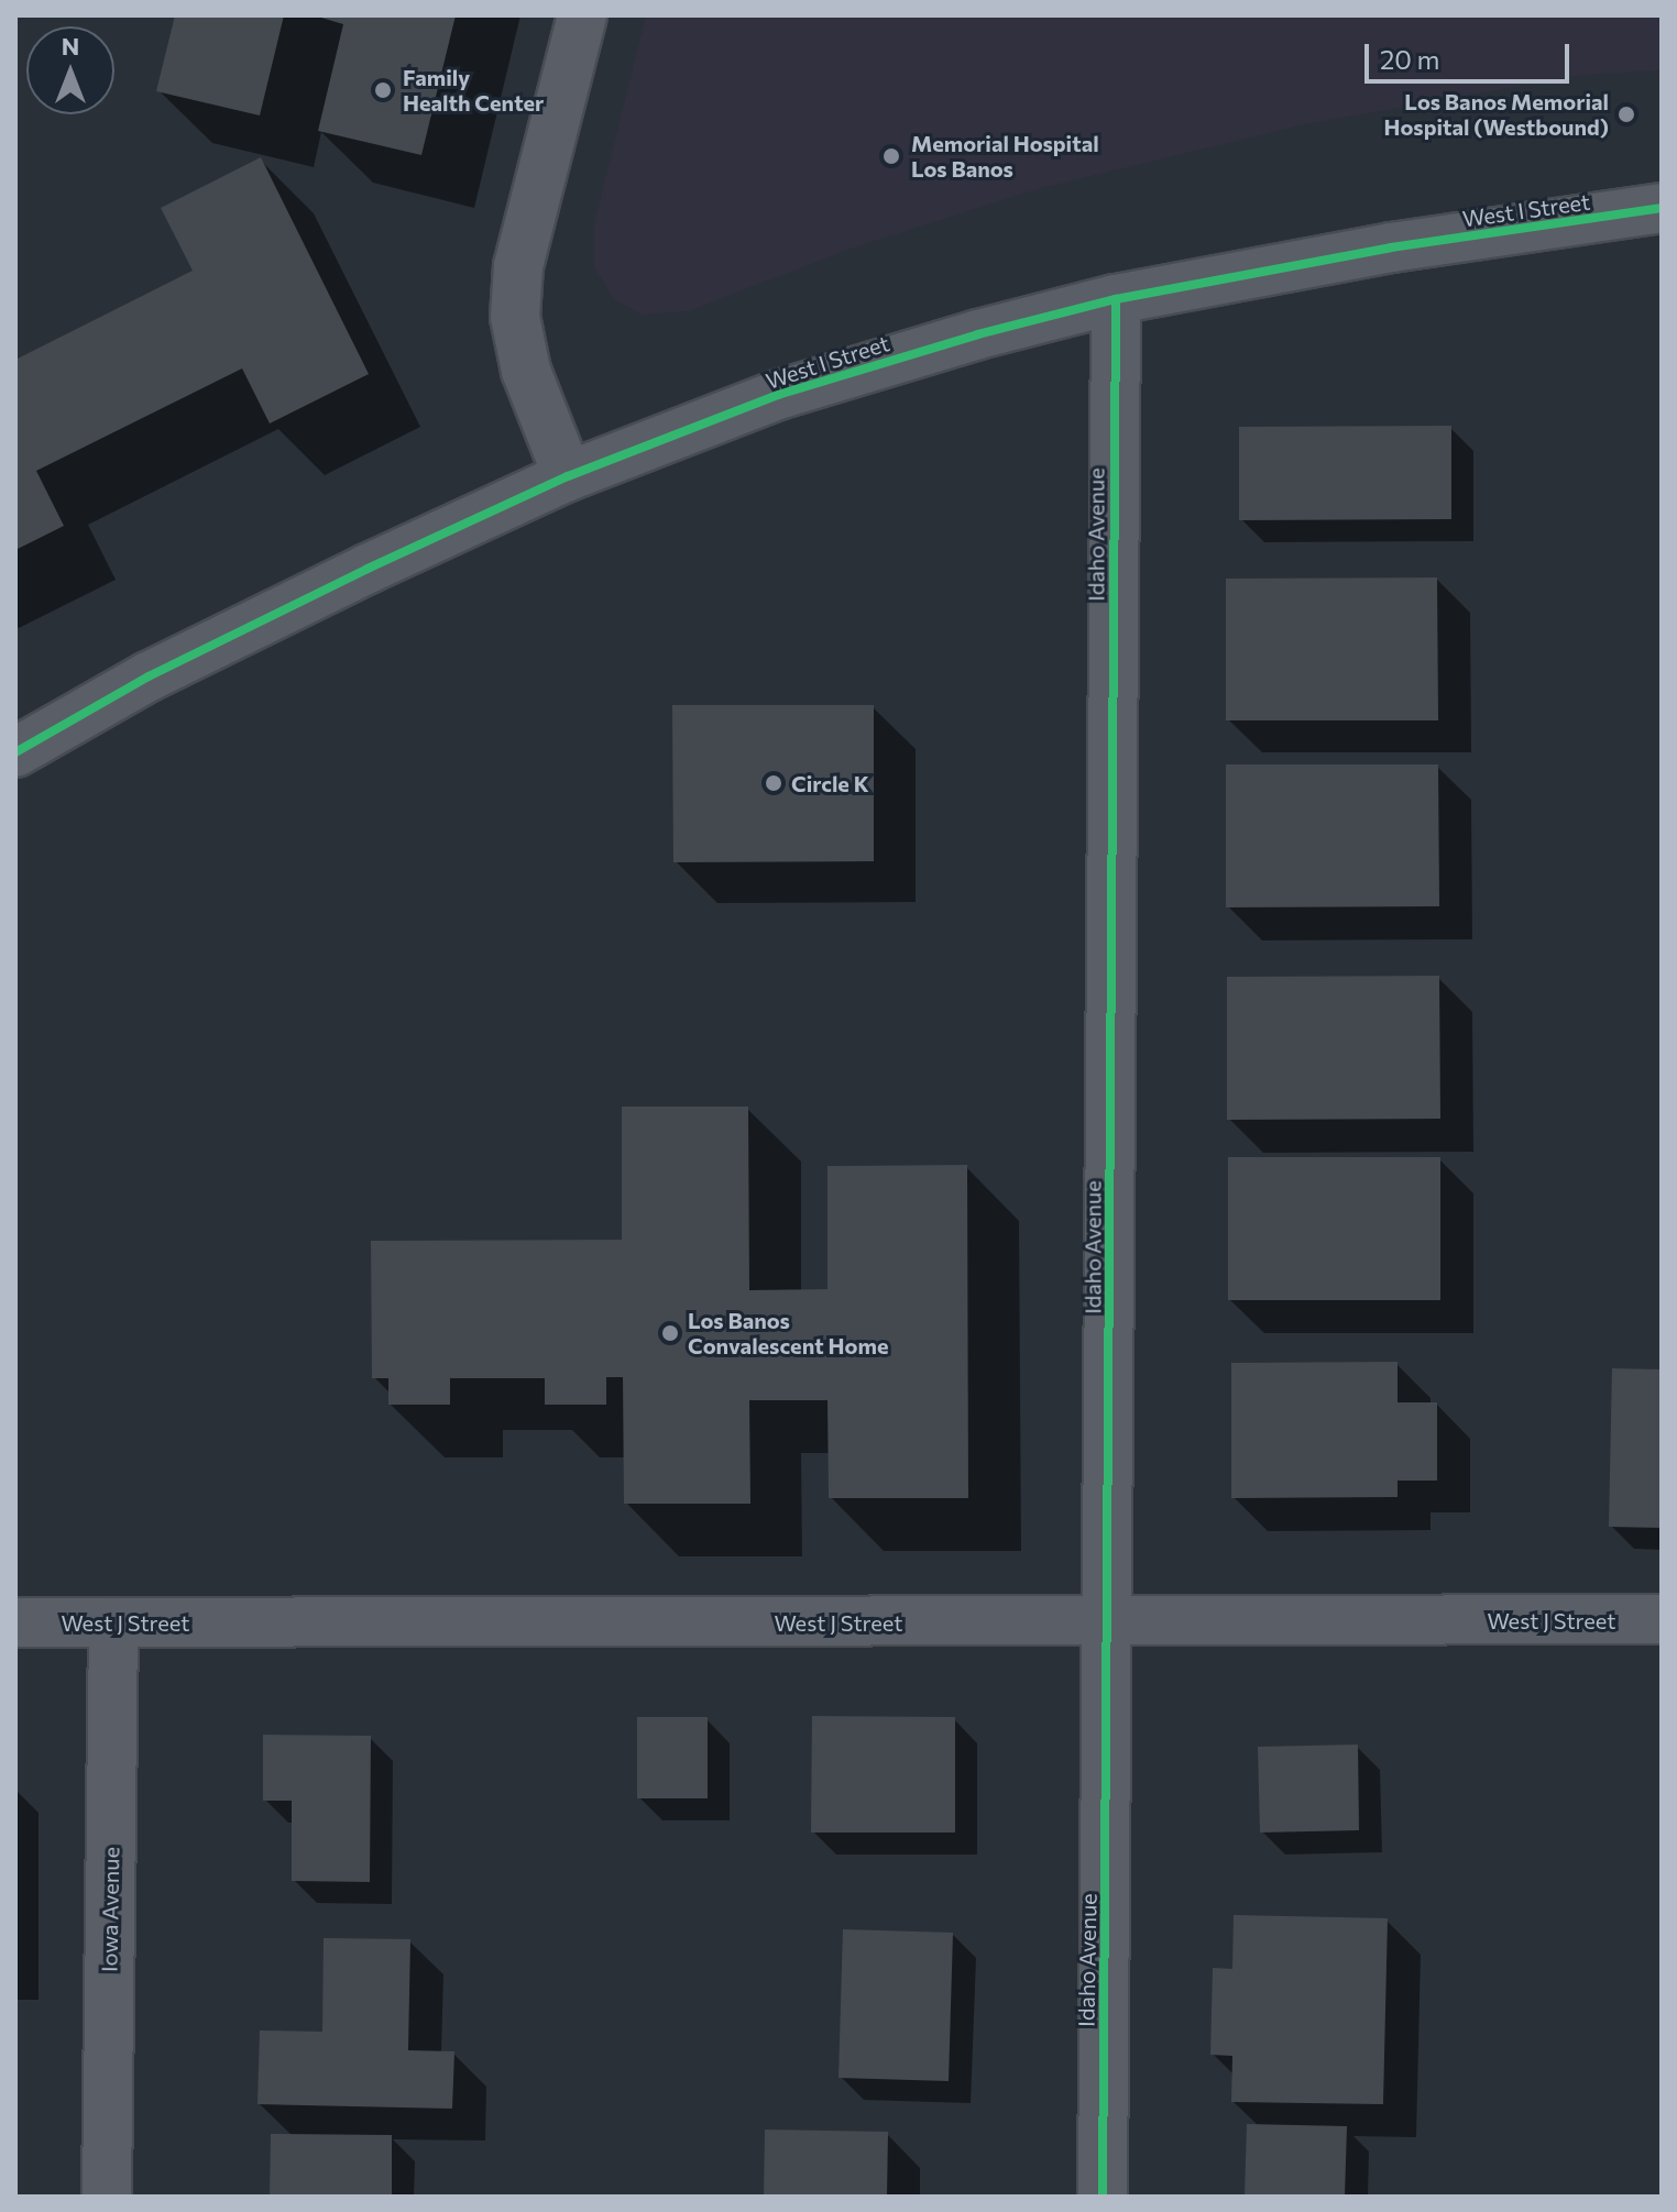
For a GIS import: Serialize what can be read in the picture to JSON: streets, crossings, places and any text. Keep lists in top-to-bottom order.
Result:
{
  "streets": {
    "street": [
      "West I Street",
      "Idaho Avenue",
      "West J Street",
      "Iowa Avenue"
    ]
  },
  "crossings": [
    ["West I Street", "Idaho Avenue"],
    ["Idaho Avenue", "West J Street"],
    ["West J Street", "Iowa Avenue"]
  ],
  "places": [
    "Family Health Center",
    "Los Banos Memorial Hospital (Westbound)",
    "Memorial Hospital Los Banos",
    "Circle K",
    "Los Banos Convalescent Home"
  ],
  "scale_bar": "20 m",
  "north": "top"
}
